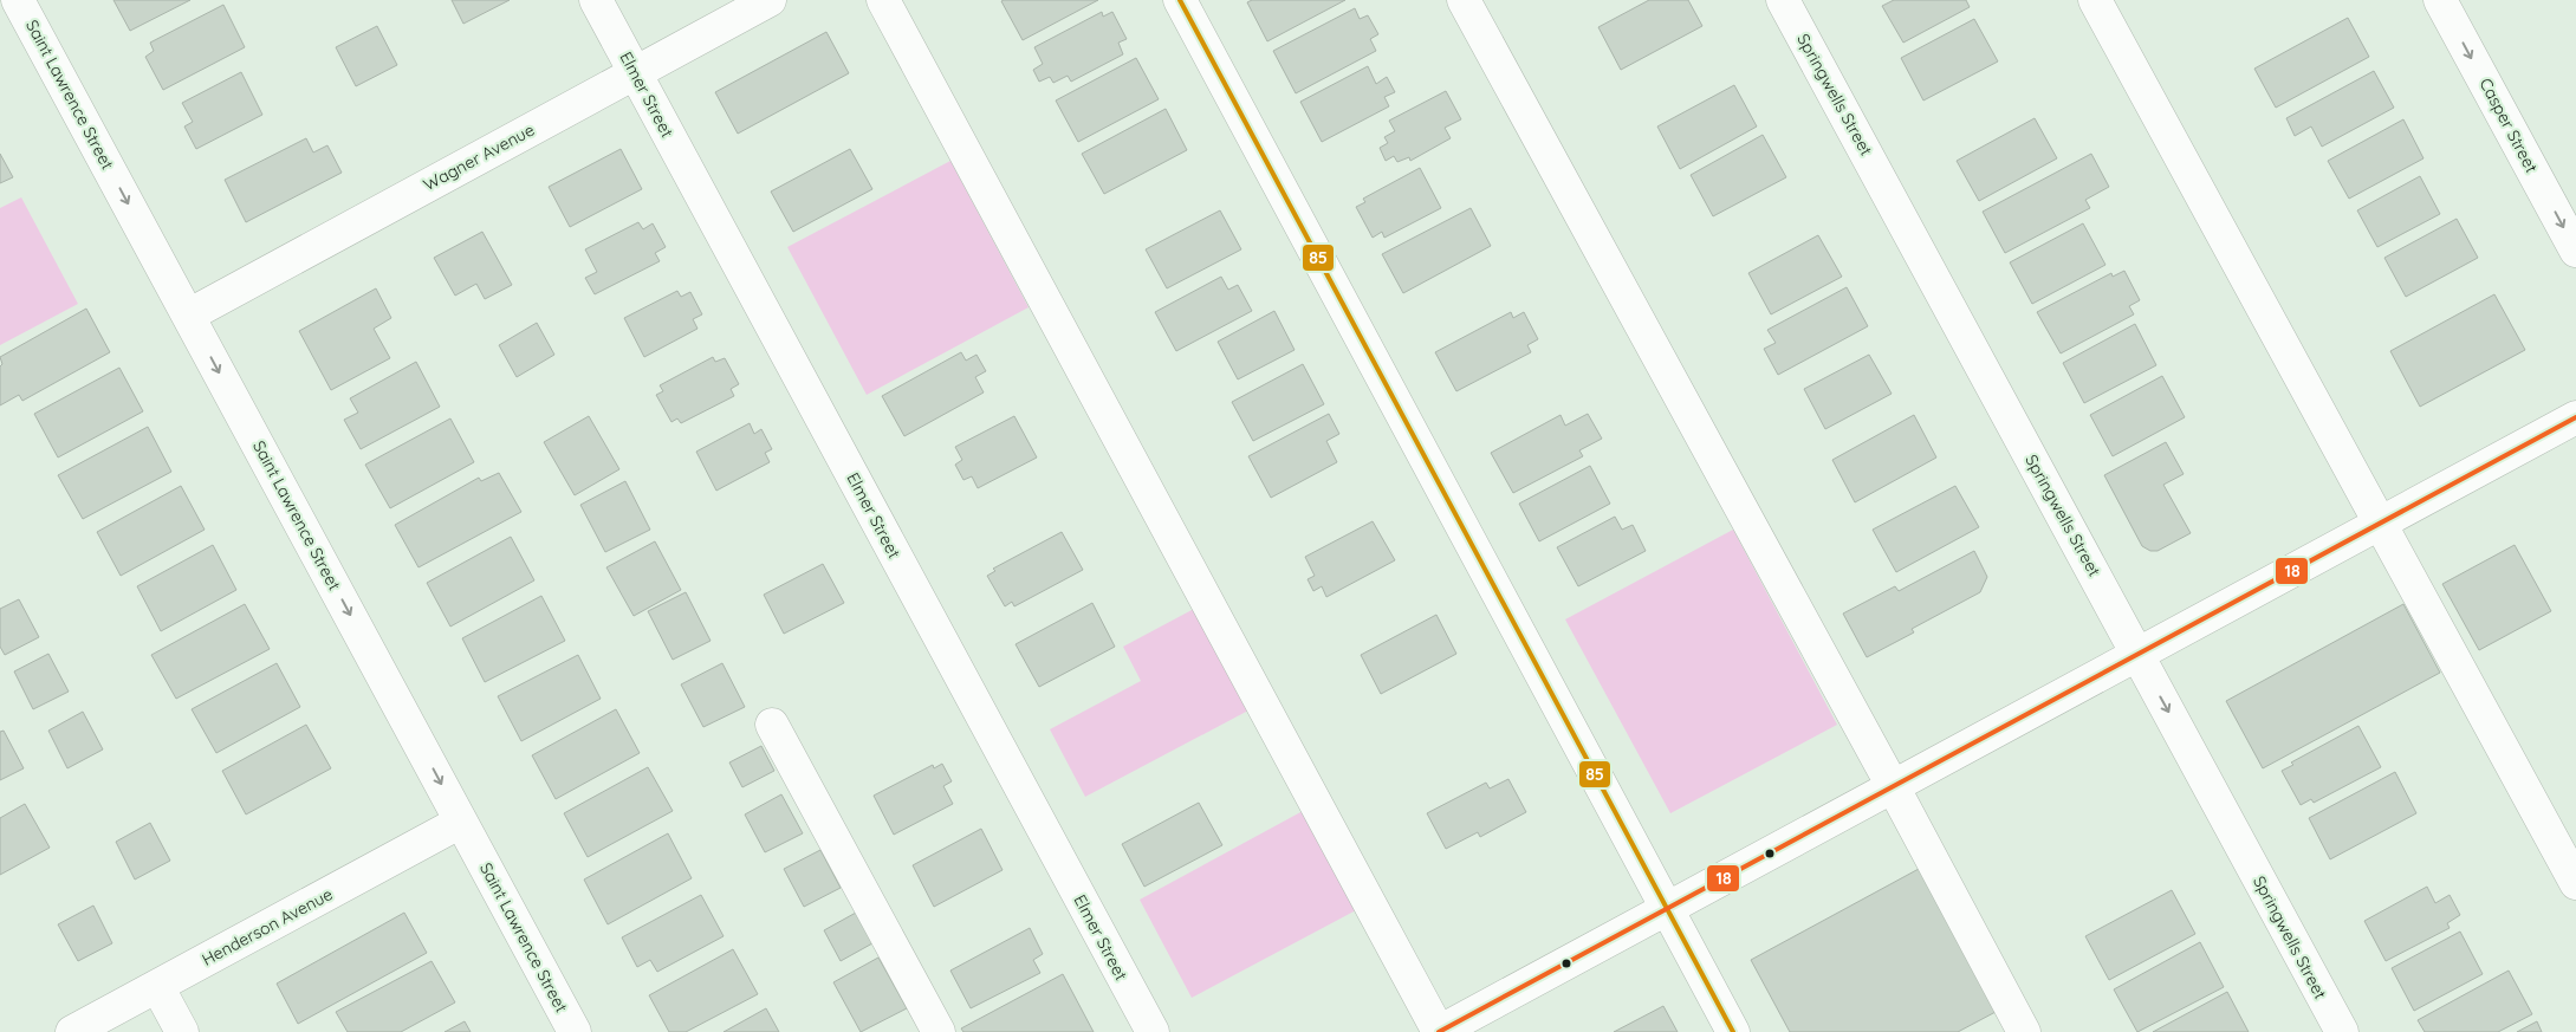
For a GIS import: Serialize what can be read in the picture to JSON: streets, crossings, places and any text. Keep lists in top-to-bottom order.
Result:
{
  "streets": {
    "street": [
      "Saint Lawrence Street",
      "Elmer Street",
      "Springwells Street",
      "Casper Street",
      "Wagner Avenue",
      "Henderson Avenue"
    ]
  },
  "crossings": [
    ["Saint Lawrence Street", "Wagner Avenue"],
    ["Saint Lawrence Street", "Henderson Avenue"],
    ["Elmer Street", "Wagner Avenue"]
  ],
  "one_way": ["Saint Lawrence Street", "Casper Street"],
  "lines": ["transit line 85", "transit line 18"]
}
